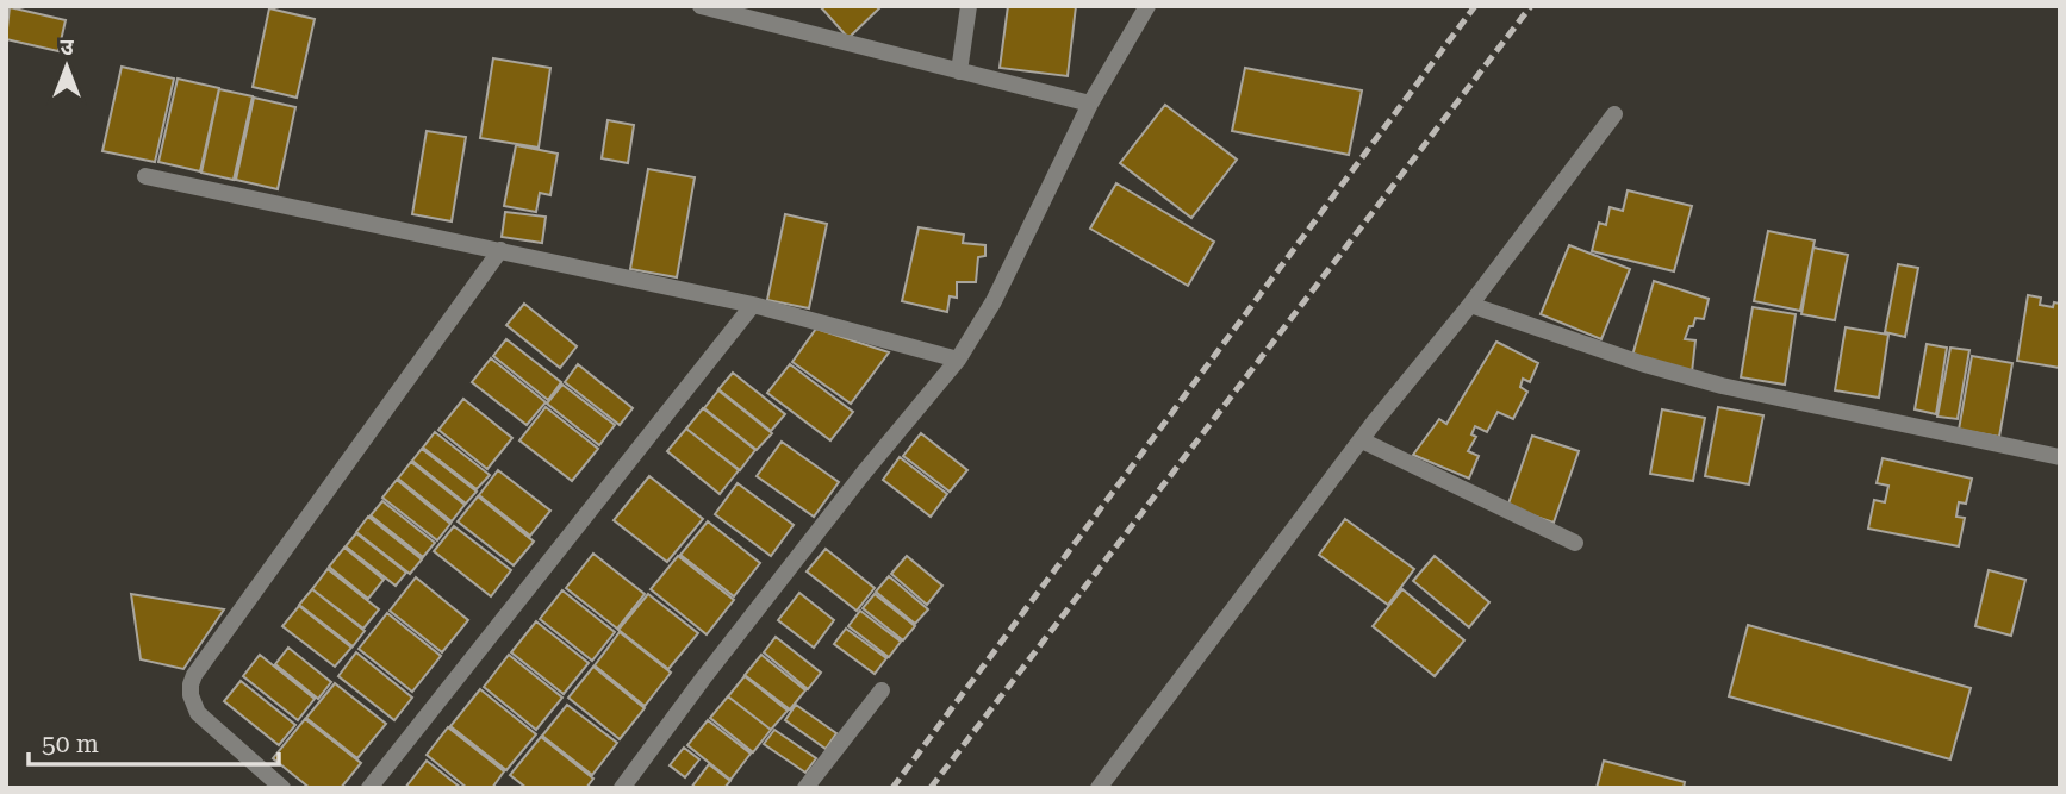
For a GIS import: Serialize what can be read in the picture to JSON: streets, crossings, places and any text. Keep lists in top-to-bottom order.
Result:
{
  "scale_bar": "50 m",
  "north": "top"
}
